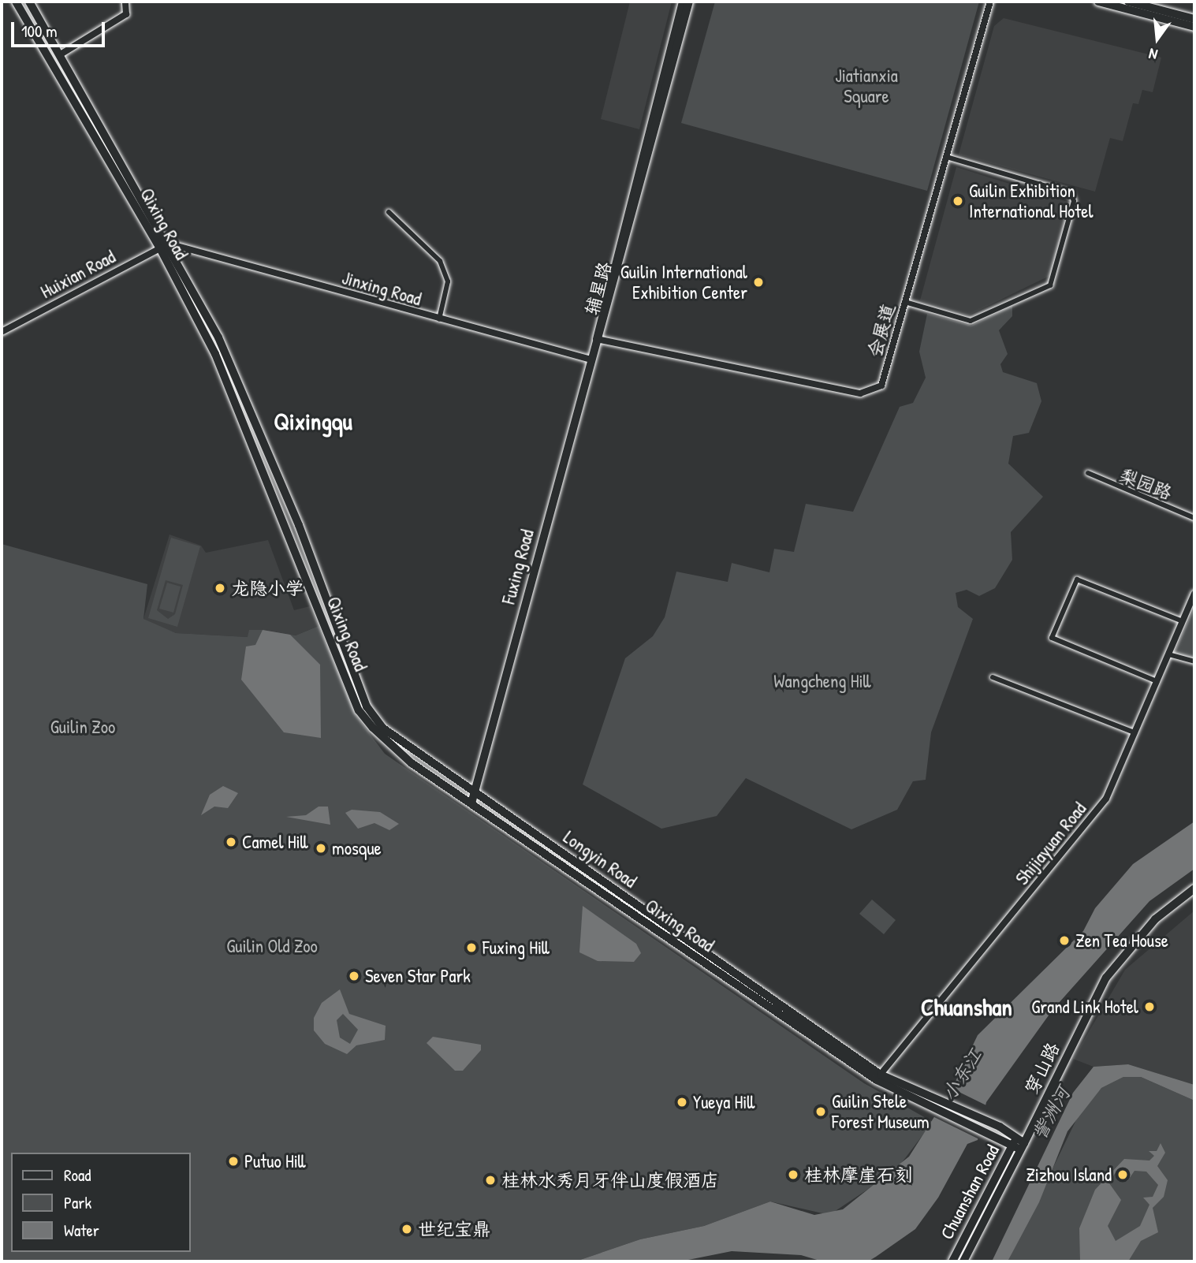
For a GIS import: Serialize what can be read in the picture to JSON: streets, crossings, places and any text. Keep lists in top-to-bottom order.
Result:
{
  "streets": {
    "main road": [
      "Qixing Road",
      "辅星路",
      "Fuxing Road",
      "Longyin Road",
      "穿山路",
      "Chuanshan Road"
    ],
    "street": [
      "Huixian Road",
      "Jinxing Road",
      "会展道",
      "梨园路",
      "Shijiayuan Road"
    ]
  },
  "crossings": [
    ["Qixing Road", "Huixian Road"],
    ["Qixing Road", "Jinxing Road"],
    ["Qixing Road", "Fuxing Road"],
    ["Qixing Road", "Shijiayuan Road"],
    ["Qixing Road", "Longyin Road"],
    ["Huixian Road", "Jinxing Road"],
    ["Jinxing Road", "Fuxing Road"],
    ["辅星路", "会展道"],
    ["辅星路", "Fuxing Road"],
    ["会展道", "Fuxing Road"],
    ["Fuxing Road", "Longyin Road"],
    ["Shijiayuan Road", "Longyin Road"],
    ["穿山路", "Chuanshan Road"]
  ],
  "districts": ["Qixingqu", "Chuanshan"],
  "water": ["小东江", "訾洲河"],
  "parks": [
    "Jiatianxia Square",
    "Wangcheng Hill",
    "Guilin Zoo",
    "Guilin Old Zoo"
  ],
  "places": [
    "Guilin Exhibition International Hotel",
    "Guilin International Exhibition Center",
    "龙隐小学",
    "Camel Hill",
    "mosque",
    "Zen Tea House",
    "Fuxing Hill",
    "Seven Star Park",
    "Grand Link Hotel",
    "Yueya Hill",
    "Guilin Stele Forest Museum",
    "Putuo Hill",
    "桂林摩崖石刻",
    "Zizhou Island",
    "桂林水秀月牙伴山度假酒店",
    "世纪宝鼎"
  ],
  "legend": ["Road", "Park", "Water"],
  "scale_bar": "100 m",
  "north": "bottom"
}
